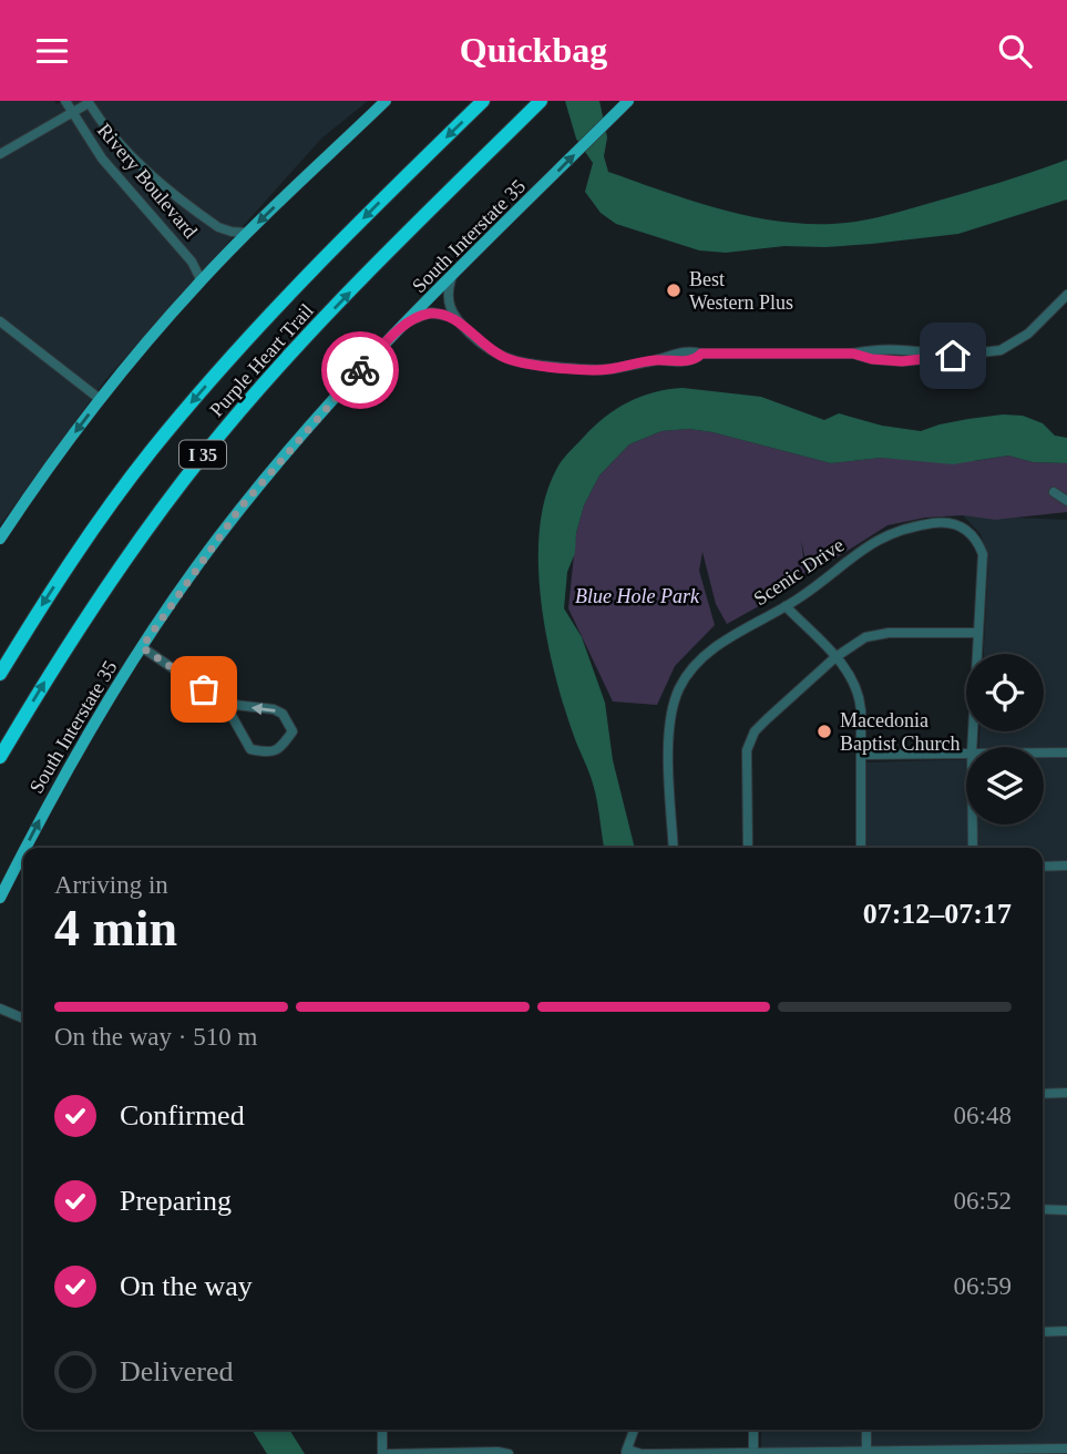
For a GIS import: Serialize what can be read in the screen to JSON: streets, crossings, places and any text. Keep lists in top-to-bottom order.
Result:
{
  "streets": {
    "highway": ["Purple Heart Trail", "I 35"],
    "main road": ["South Interstate 35"],
    "street": ["Rivery Boulevard", "Scenic Drive"]
  },
  "one_way": ["South Interstate 35"],
  "parks": ["Blue Hole Park"],
  "places": ["Best Western Plus", "Macedonia Baptist Church"],
  "page": {
    "header": "Quickbag",
    "heading": ["4 min", "Arriving in", "07:12–07:17"],
    "bar": "On the way · 510 m",
    "list": [
      ["Confirmed", "06:48"],
      ["Preparing", "06:52"],
      ["On the way", "06:59"],
      "Delivered"
    ]
  }
}
